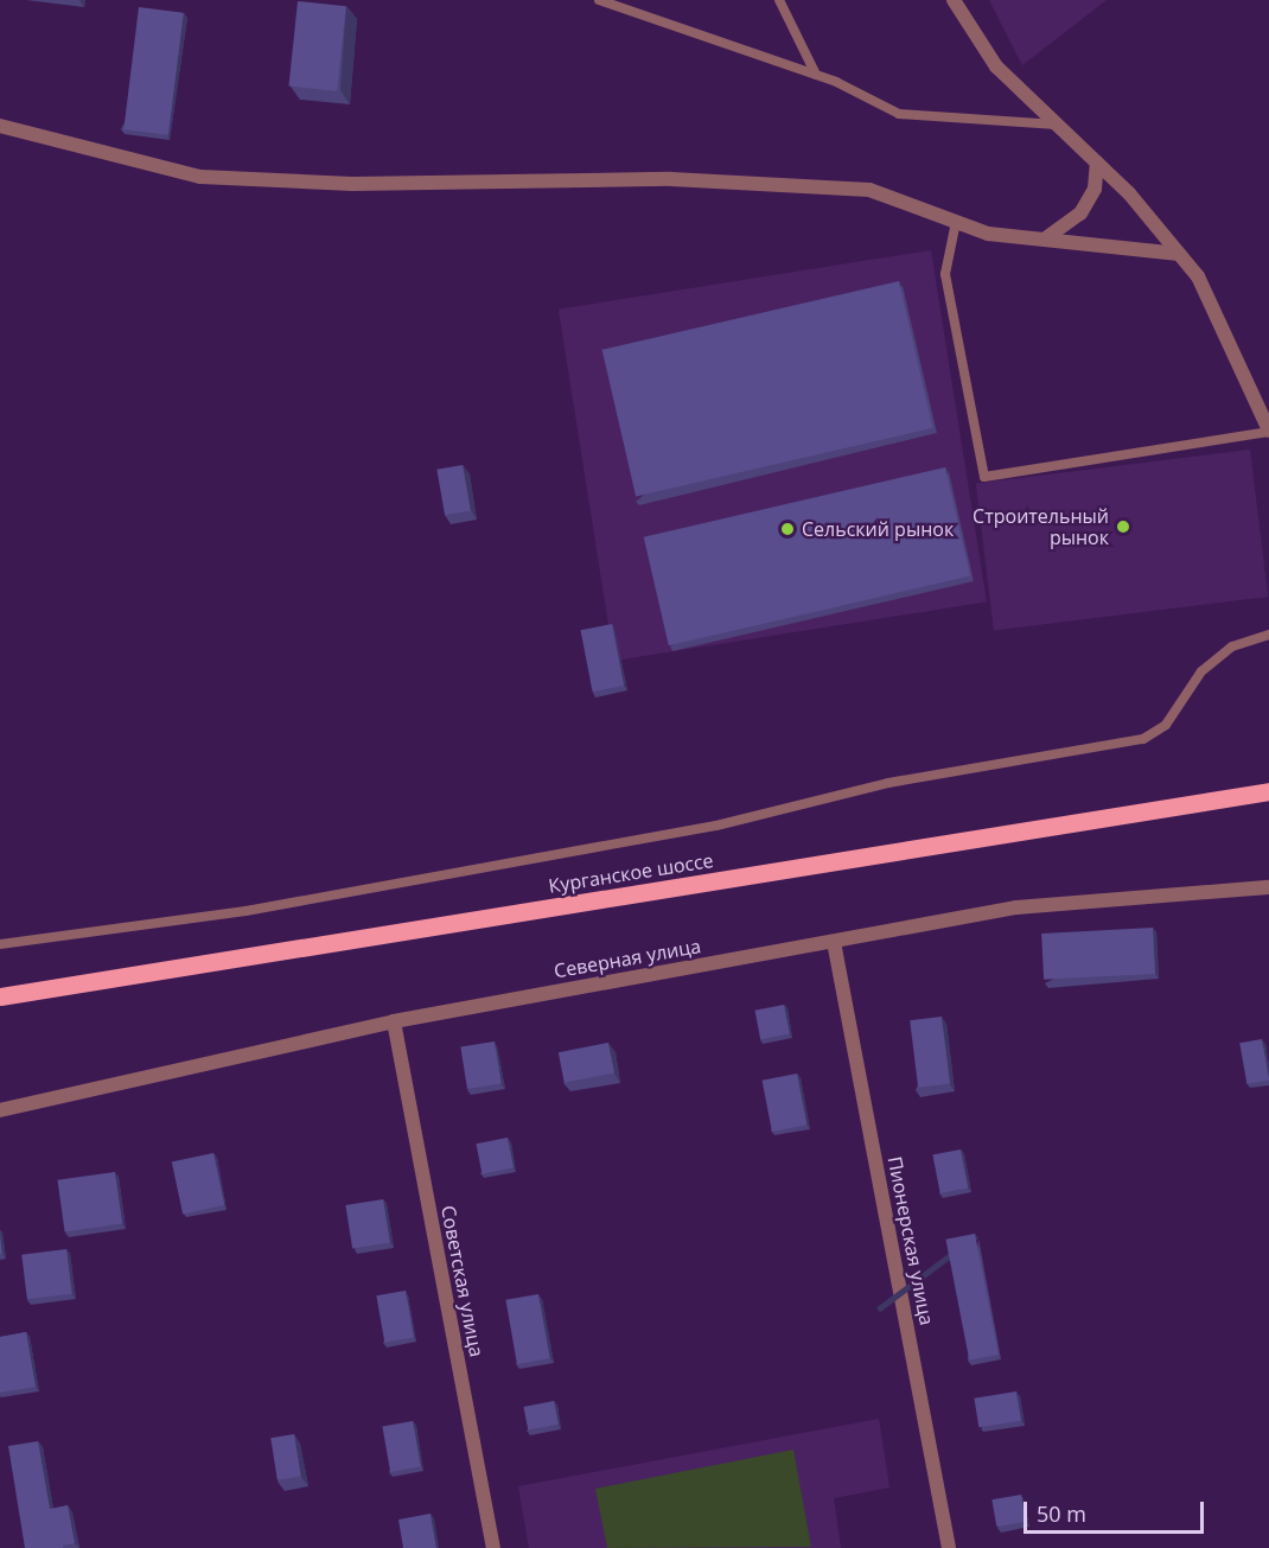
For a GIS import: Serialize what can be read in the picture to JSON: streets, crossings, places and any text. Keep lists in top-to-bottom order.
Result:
{
  "streets": {
    "main road": ["Курганское шоссе"],
    "street": ["Северная улица", "Пионерская улица", "Советская улица"]
  },
  "crossings": [
    ["Северная улица", "Пионерская улица"],
    ["Северная улица", "Советская улица"]
  ],
  "places": ["Строительный рынок", "Сельский рынок"],
  "scale_bar": "50 m"
}
